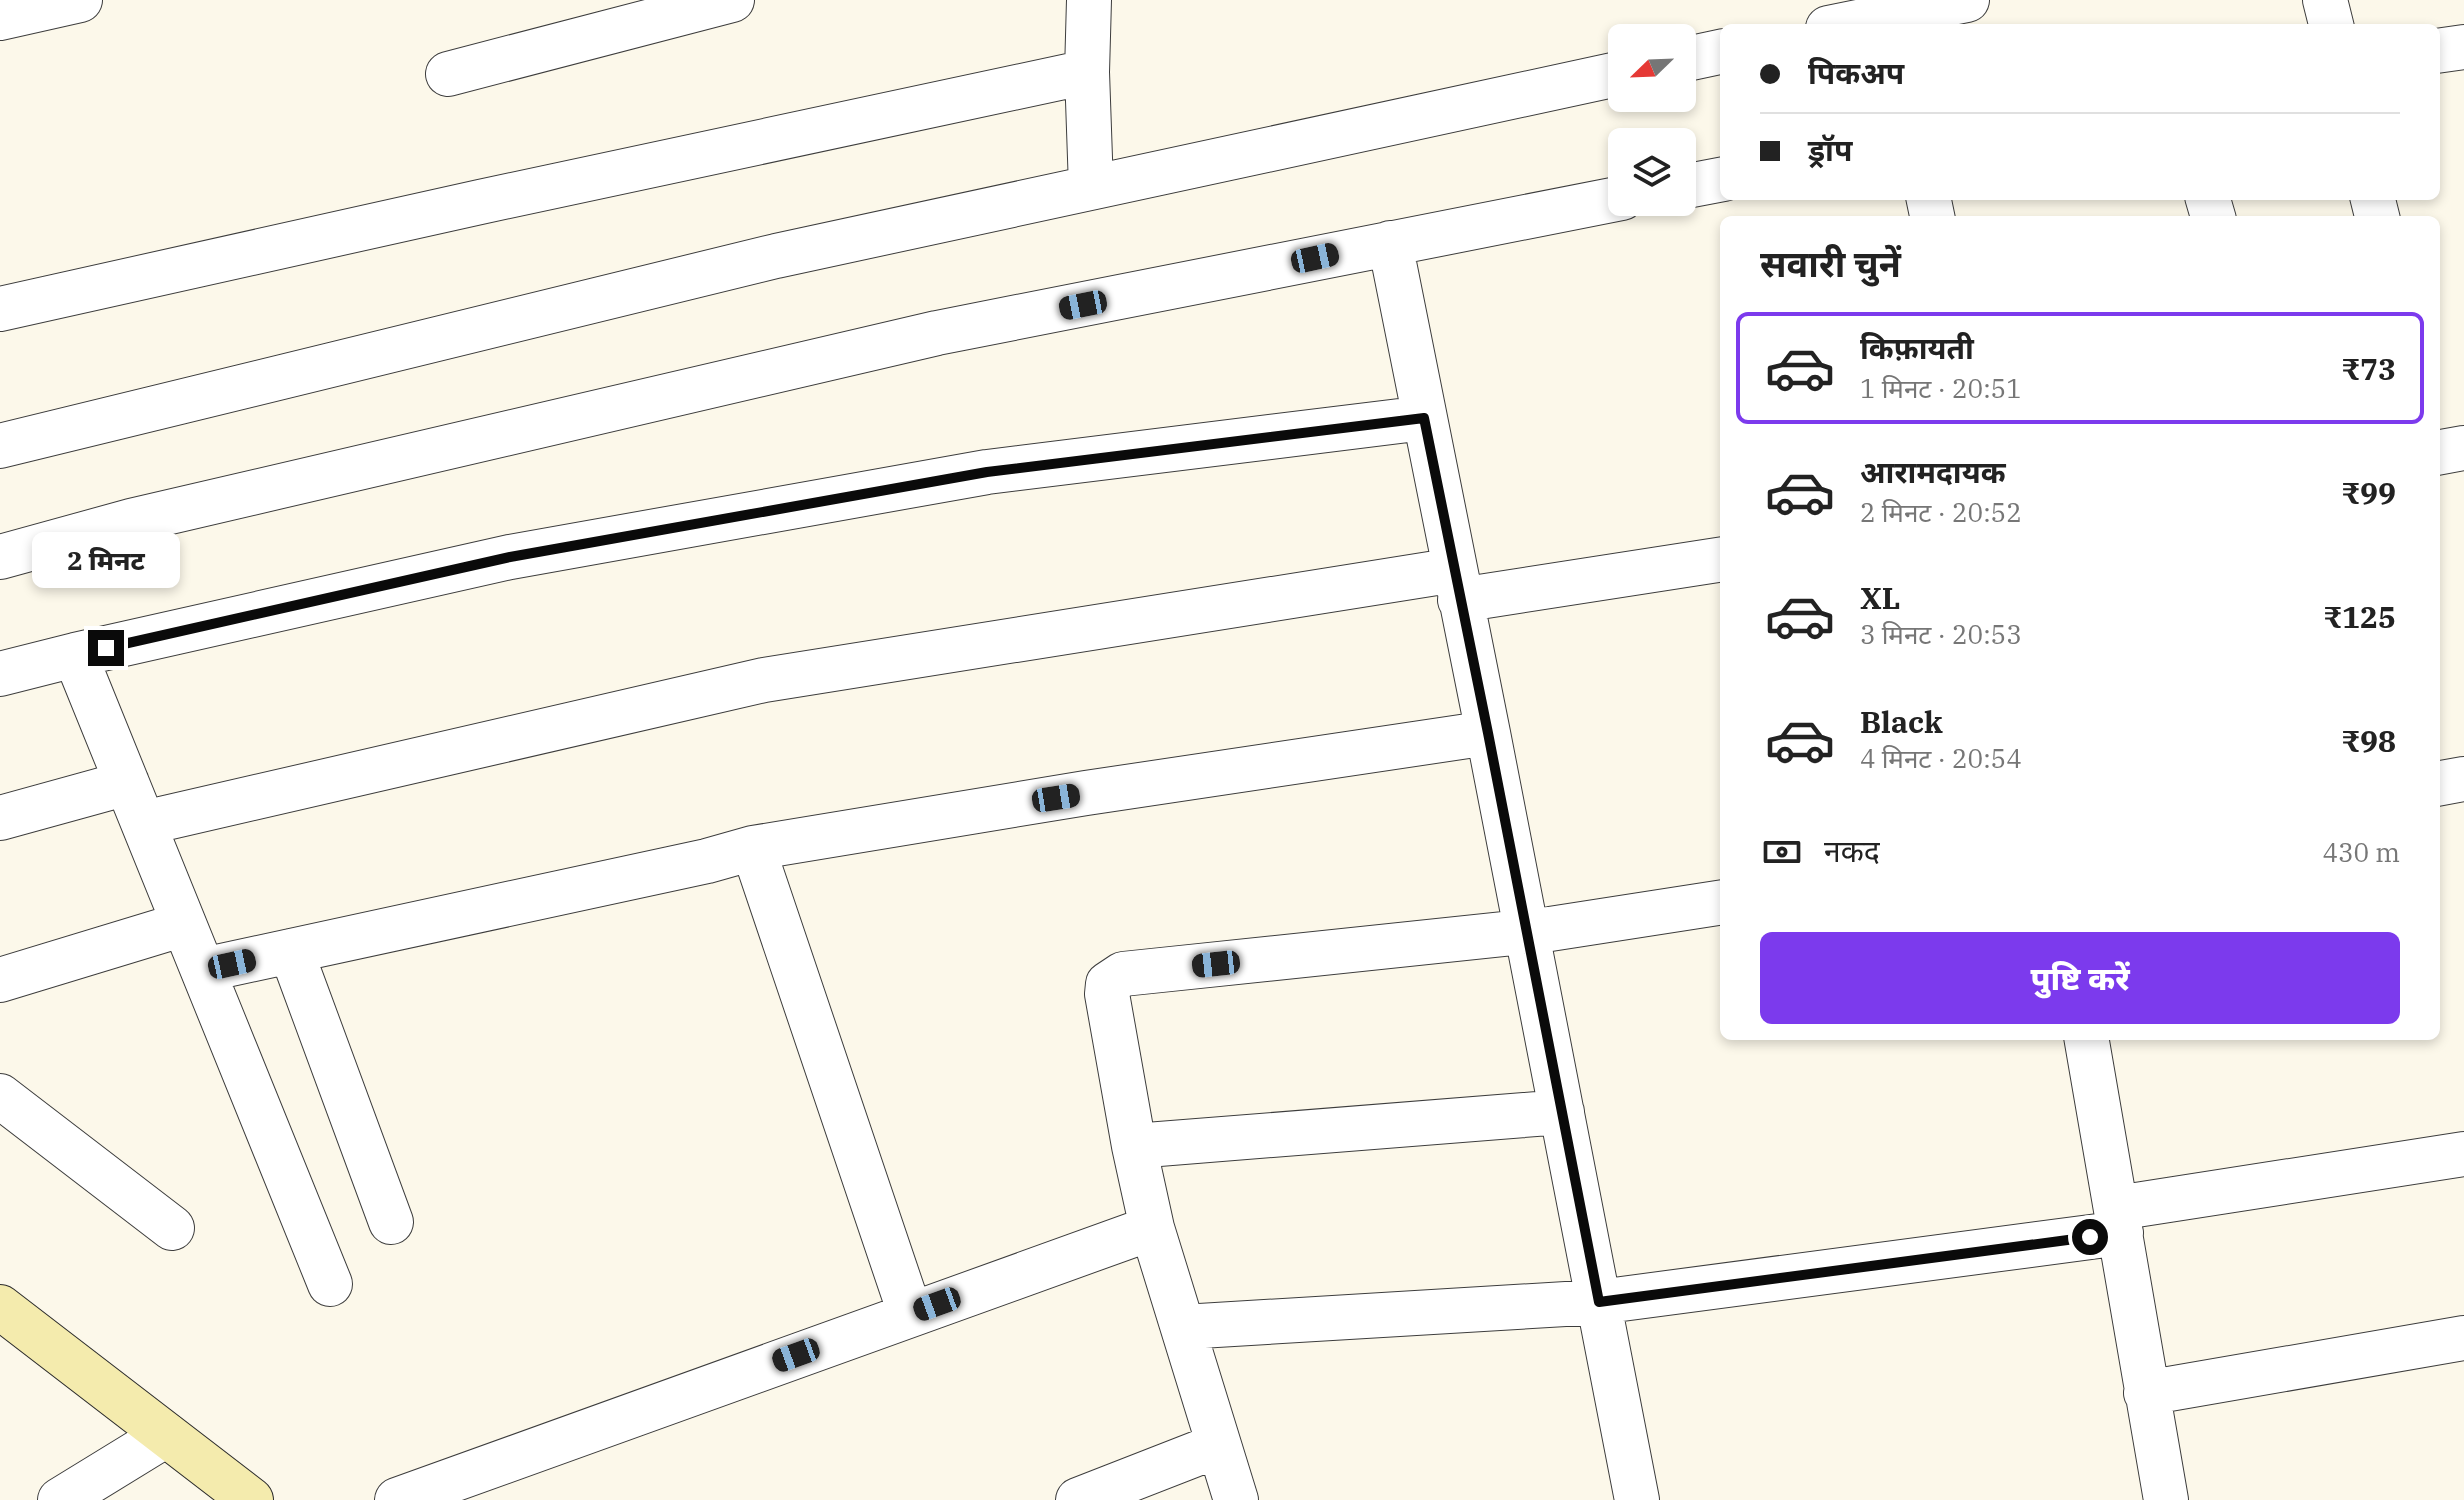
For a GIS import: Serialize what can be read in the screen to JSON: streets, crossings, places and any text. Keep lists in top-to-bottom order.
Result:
{
  "north": "bottom left",
  "page": {
    "banner": ["पिकअप", "ड्रॉप"],
    "heading": "सवारी चुनें",
    "list": [
      {
        "name": "किफ़ायती",
        "note": "1 मिनट · 20:51",
        "value": "₹73"
      },
      {
        "name": "आरामदायक",
        "note": "2 मिनट · 20:52",
        "value": "₹99"
      },
      {
        "name": "XL",
        "note": "3 मिनट · 20:53",
        "value": "₹125"
      },
      {
        "name": "Black",
        "note": "4 मिनट · 20:54",
        "value": "₹98"
      }
    ],
    "bubble": "2 मिनट",
    "pay": ["नकद", "430 m"],
    "buttons": "पुष्टि करें"
  }
}
